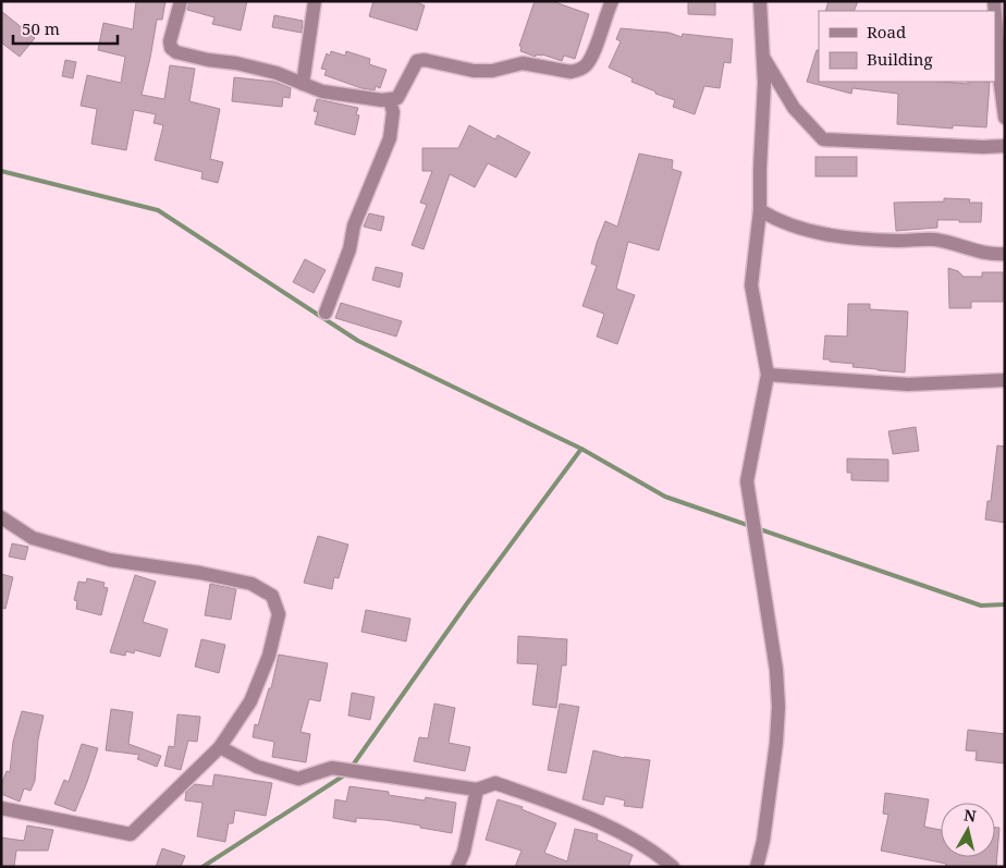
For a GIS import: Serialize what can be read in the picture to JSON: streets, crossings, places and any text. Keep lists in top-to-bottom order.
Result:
{
  "legend": ["Road", "Building"],
  "scale_bar": "50 m",
  "north": "top"
}
